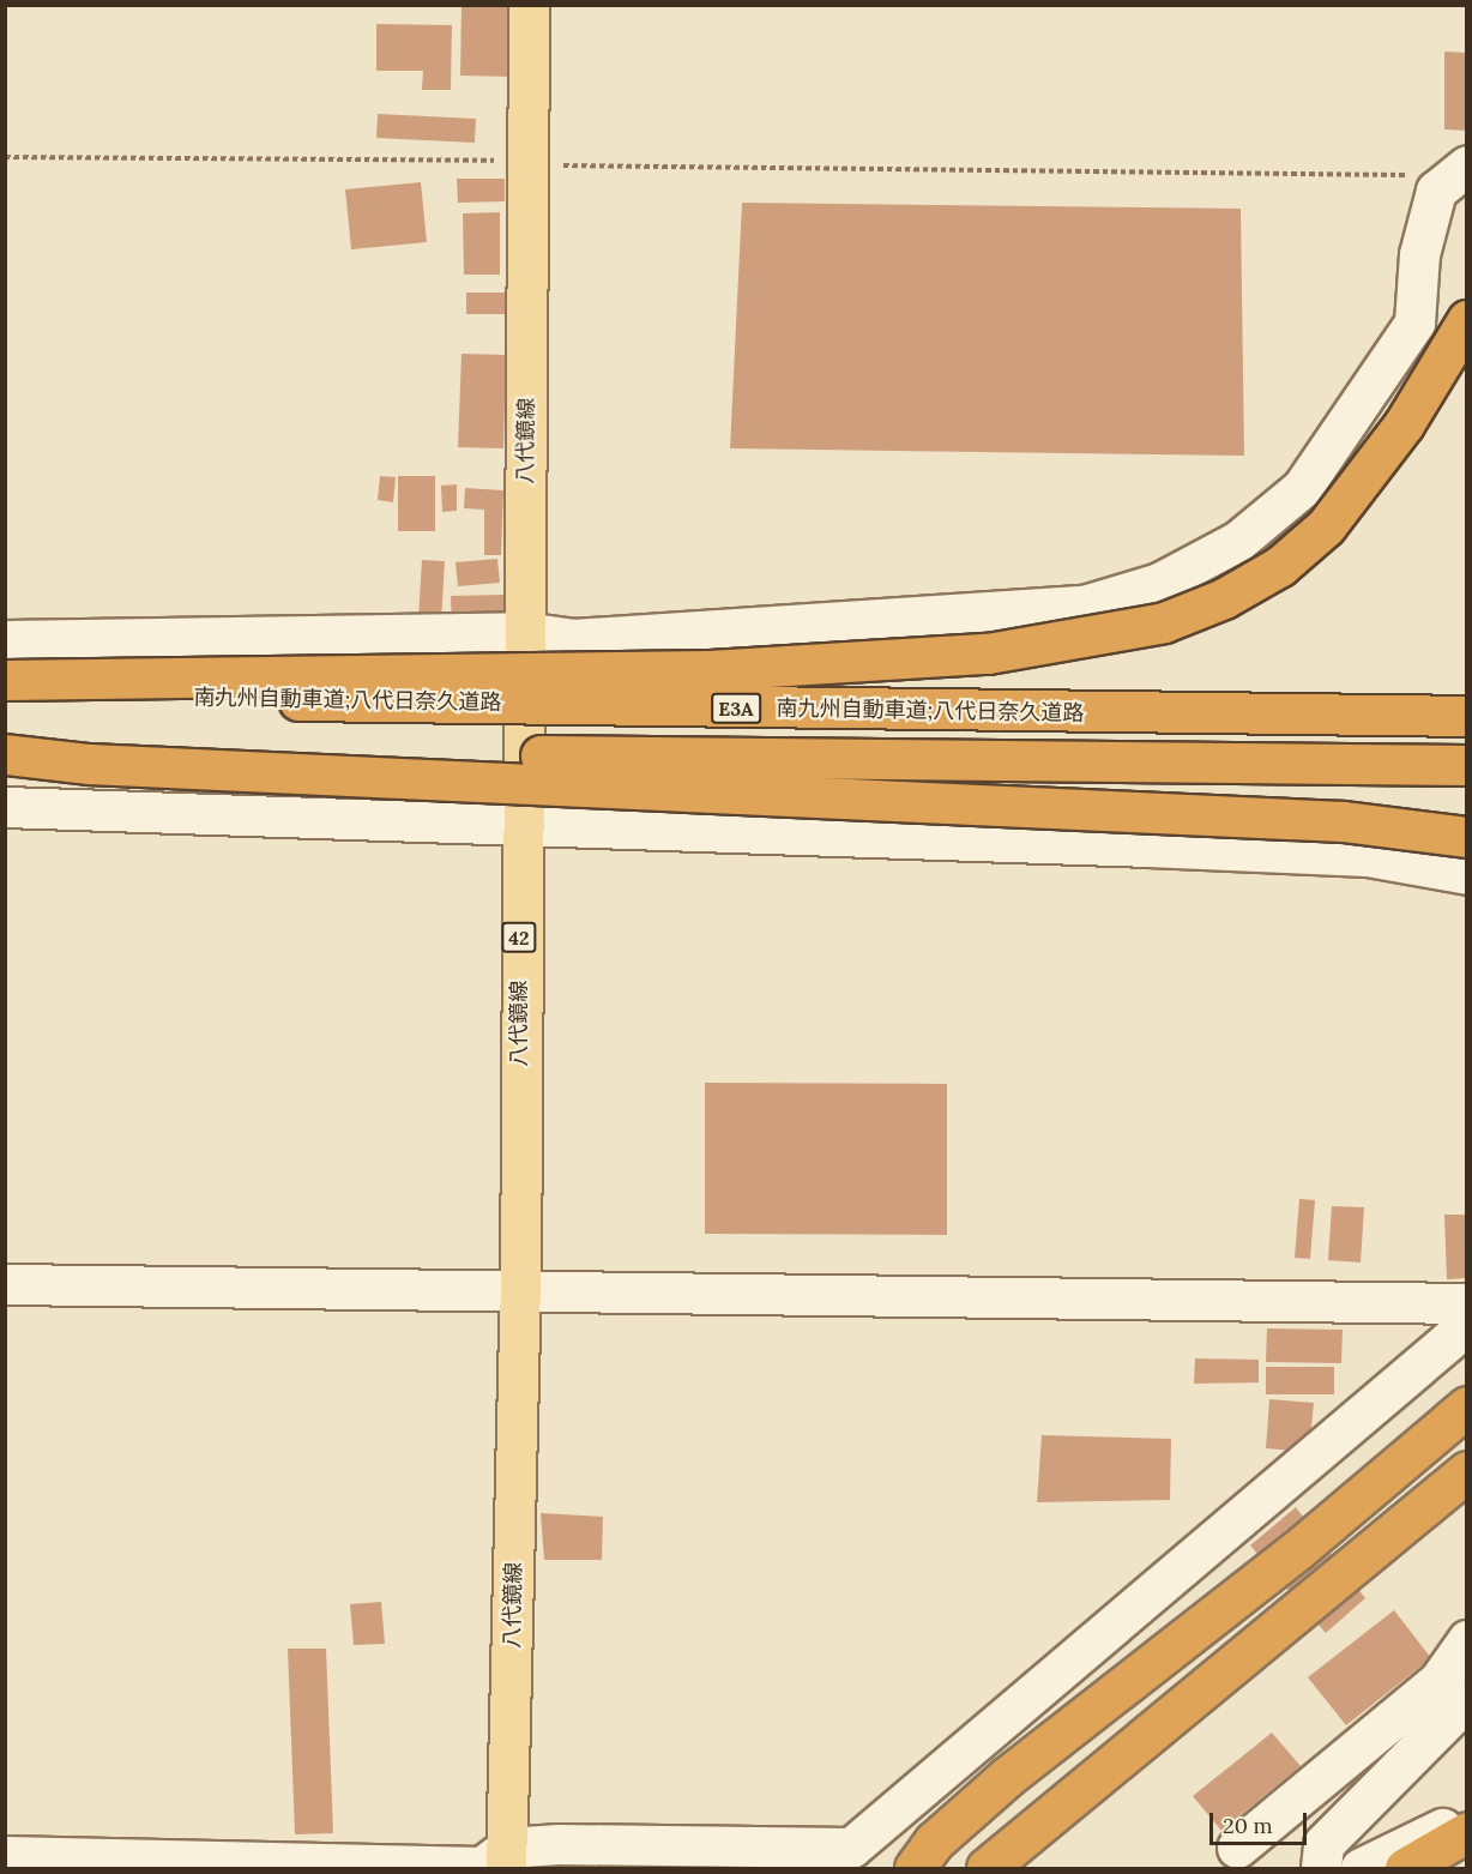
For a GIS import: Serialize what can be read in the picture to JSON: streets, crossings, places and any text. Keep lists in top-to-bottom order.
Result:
{
  "streets": {
    "highway": ["南九州自動車道;八代日奈久道路", "E3A"],
    "main road": ["八代鏡線", "42"]
  },
  "scale_bar": "20 m"
}
